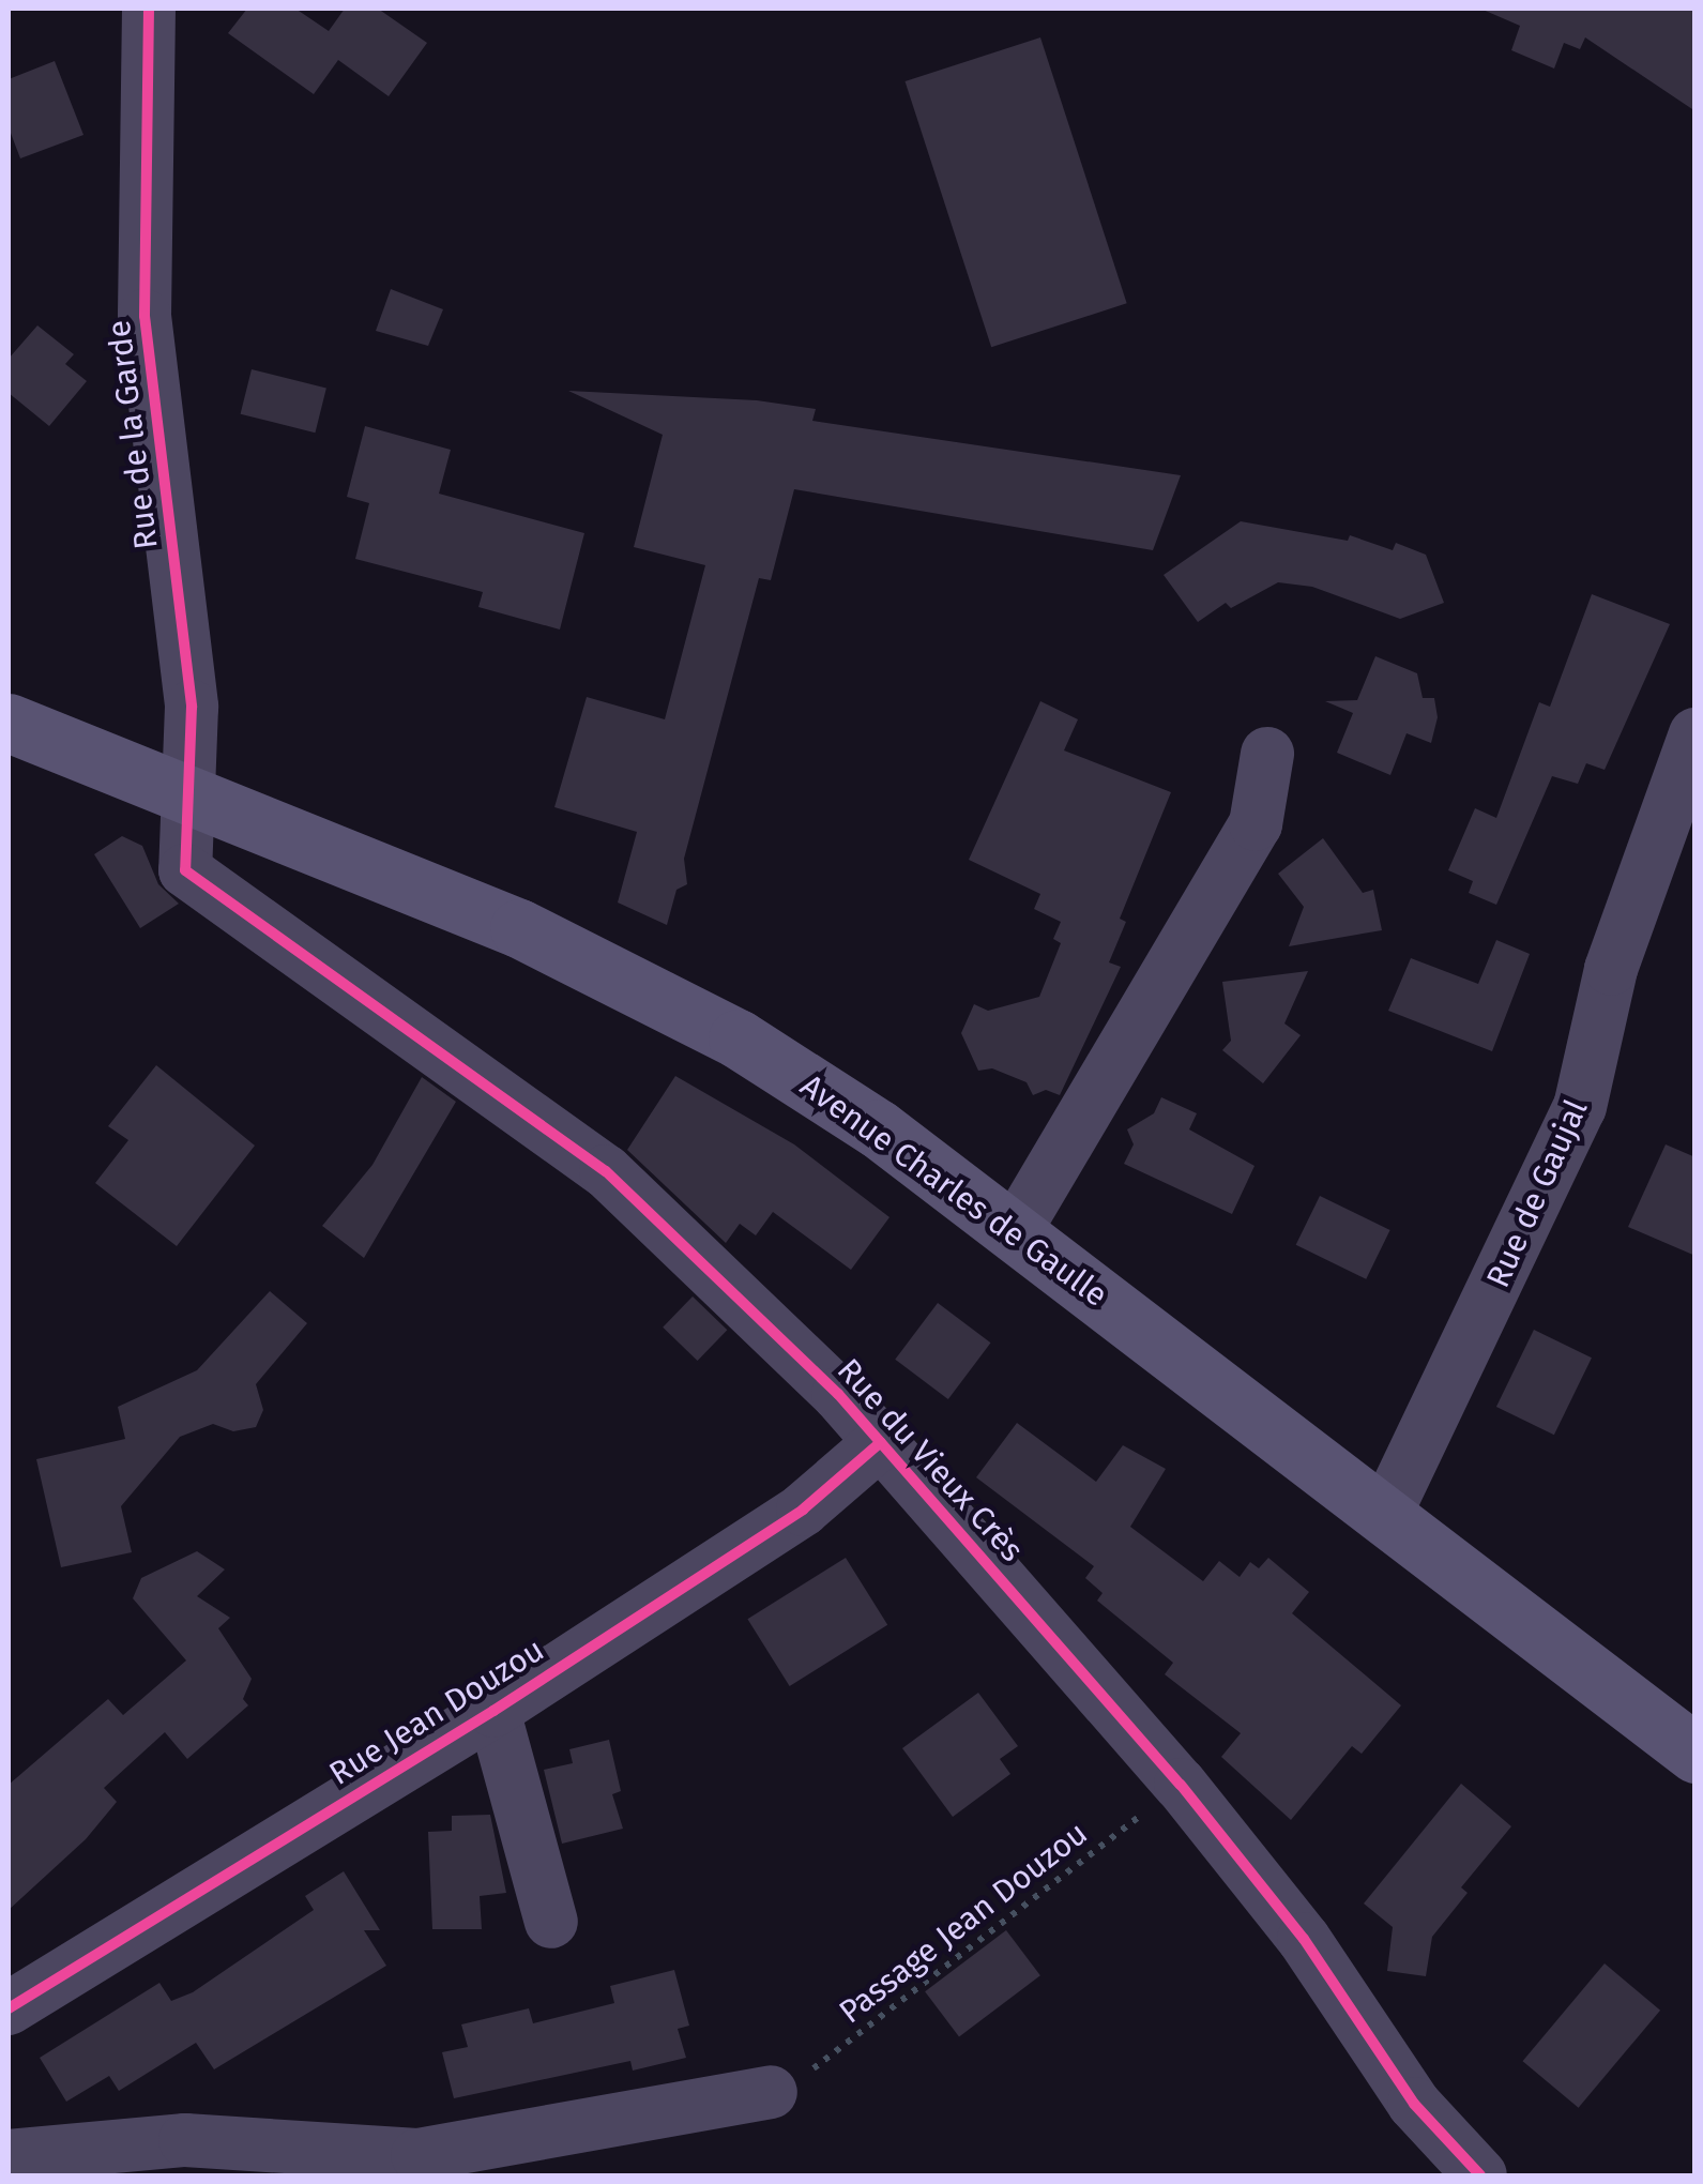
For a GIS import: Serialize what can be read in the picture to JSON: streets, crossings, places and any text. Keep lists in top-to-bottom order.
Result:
{
  "streets": {
    "main road": ["Avenue Charles de Gaulle"],
    "street": [
      "Rue de la Garde",
      "Rue de Gaujal",
      "Rue du Vieux Crès",
      "Rue Jean Douzou"
    ],
    "path": ["Passage Jean Douzou"]
  },
  "crossings": [
    ["Rue de la Garde", "Avenue Charles de Gaulle"],
    ["Rue de la Garde", "Rue du Vieux Crès"],
    ["Avenue Charles de Gaulle", "Rue de Gaujal"],
    ["Avenue Charles de Gaulle", "Rue du Vieux Crès"],
    ["Rue du Vieux Crès", "Rue Jean Douzou"],
    ["Rue du Vieux Crès", "Passage Jean Douzou"]
  ]
}
